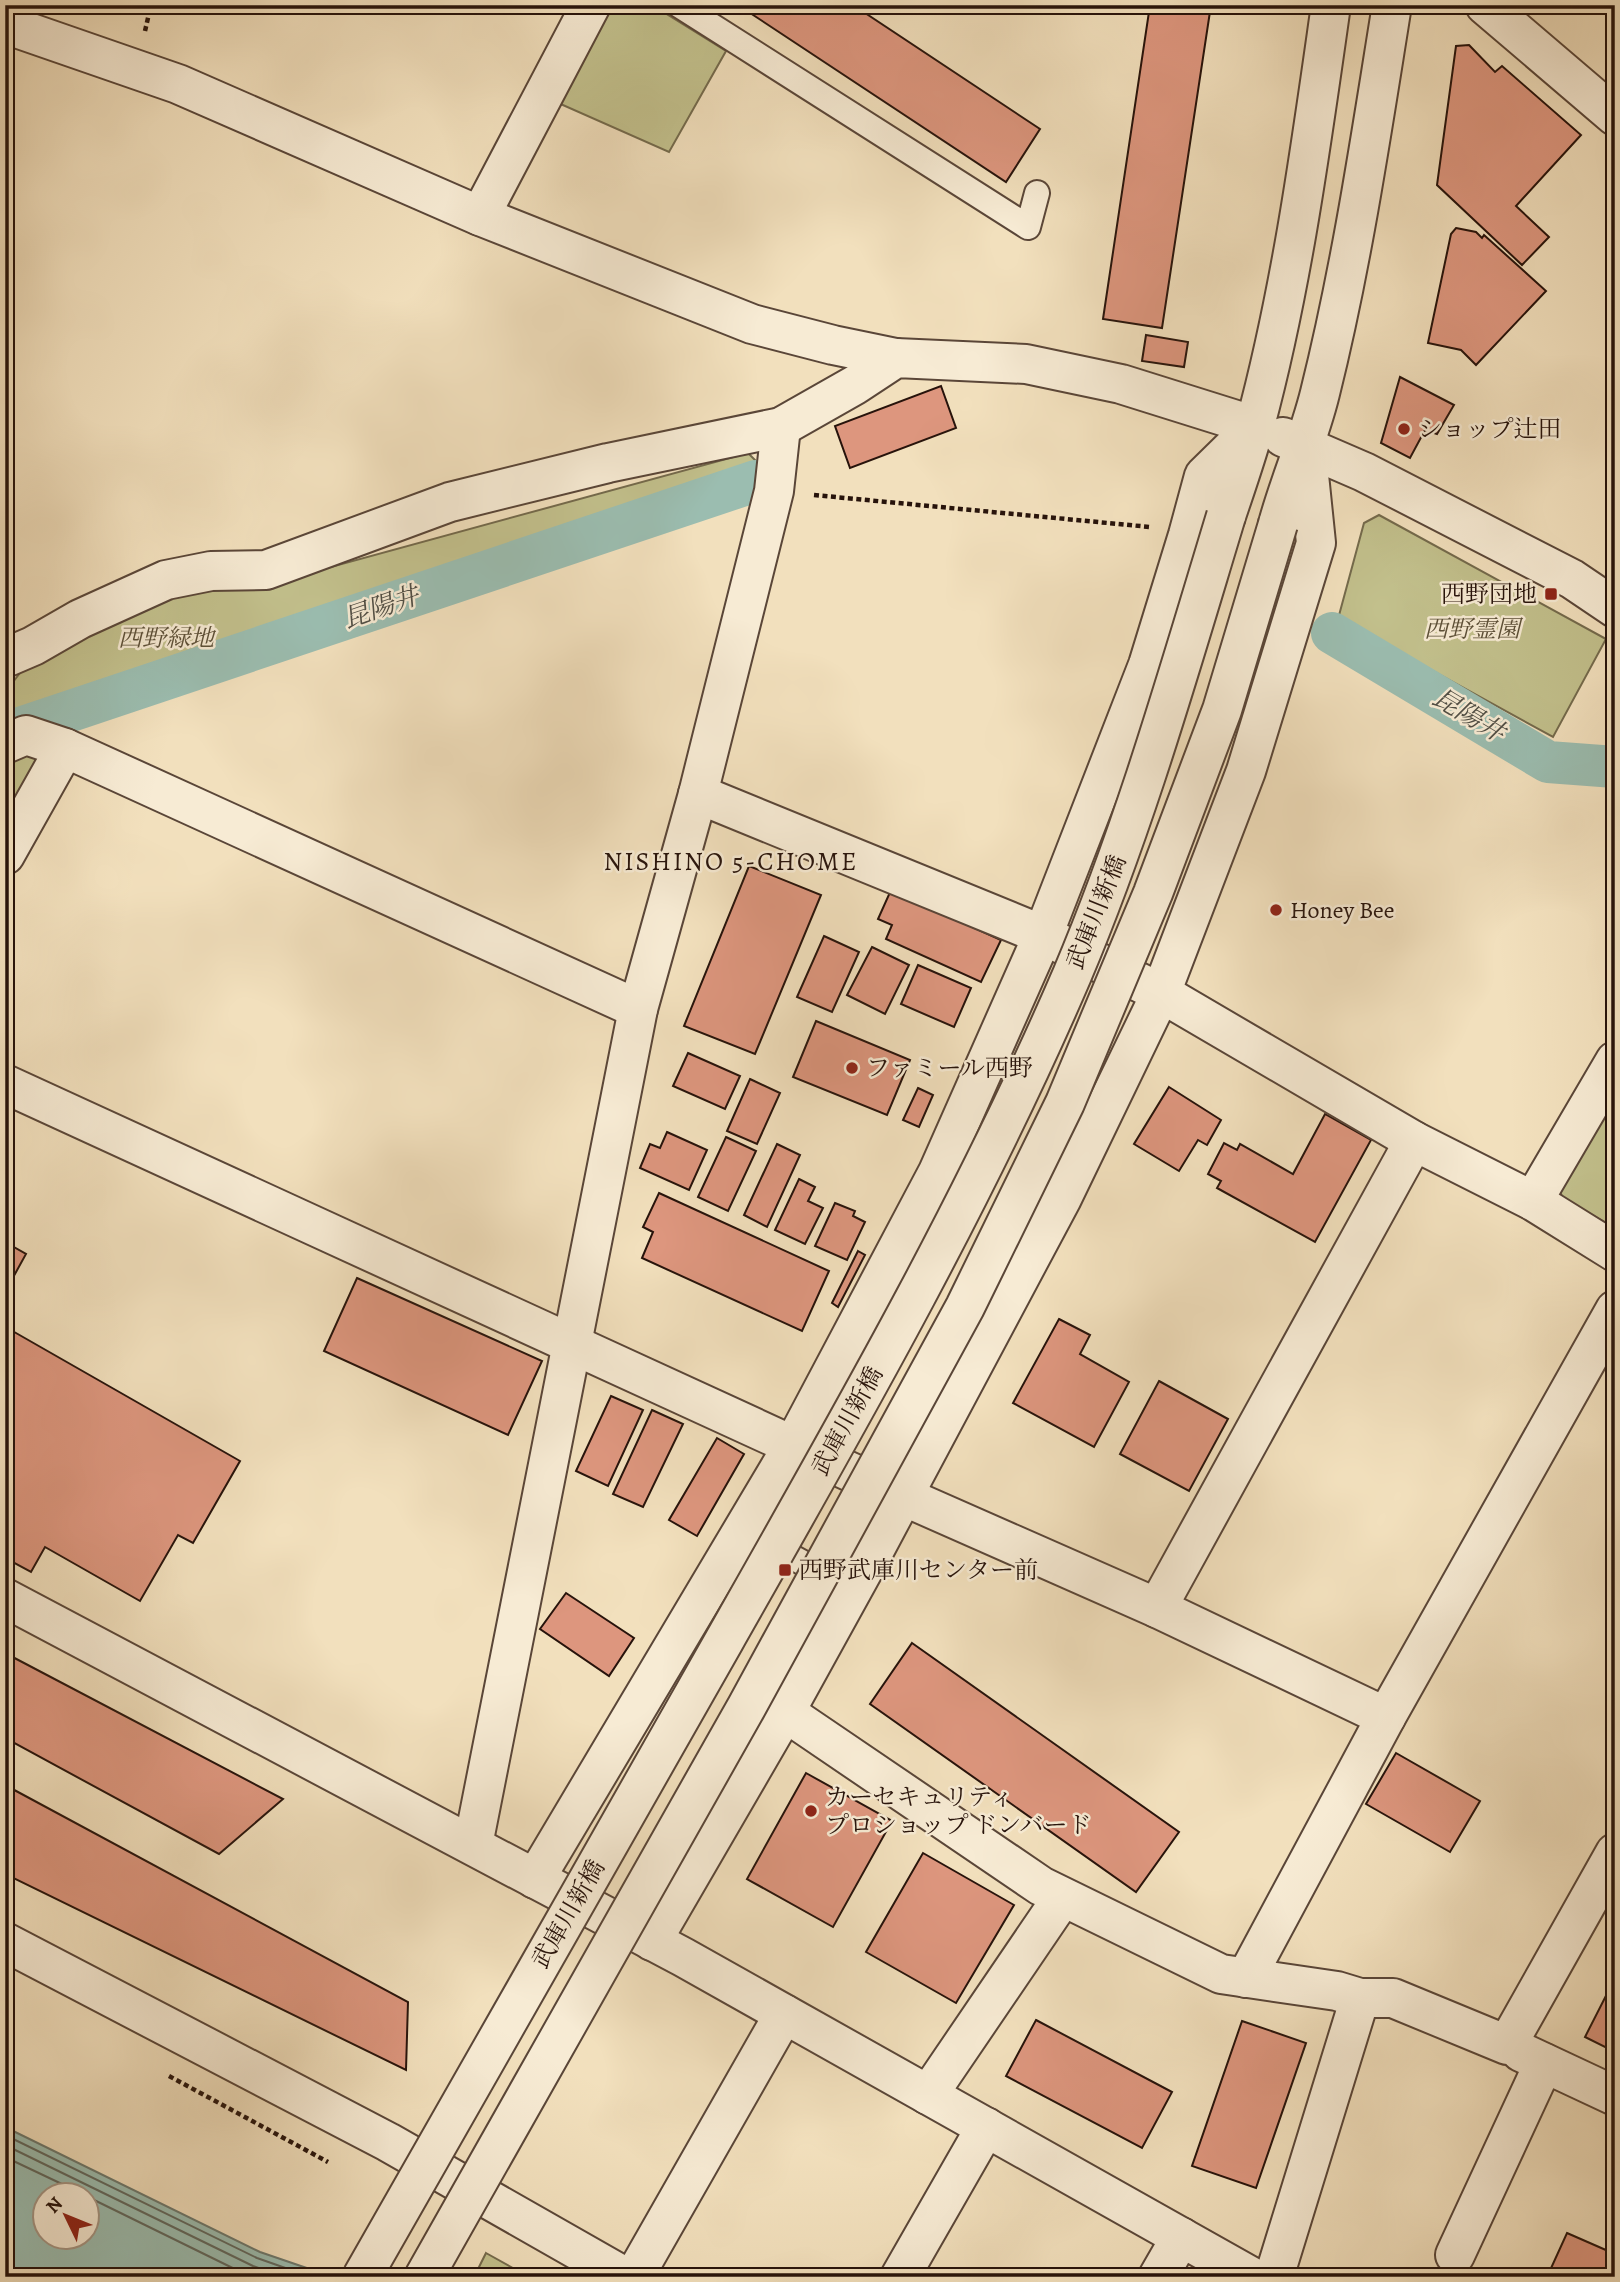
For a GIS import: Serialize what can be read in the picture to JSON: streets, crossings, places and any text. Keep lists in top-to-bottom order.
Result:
{
  "streets": {
    "street": ["武庫川新橋"]
  },
  "districts": ["NISHINO 5-CHOME"],
  "water": ["昆陽井"],
  "parks": ["西野霊園", "西野緑地"],
  "places": {
    "other": [
      "ショップ辻田",
      "Honey Bee",
      "ファミール西野",
      "カーセキュリティ プロショップ ドンバード"
    ],
    "transit": ["西野団地", "西野武庫川センター前"]
  },
  "north": "top left"
}
